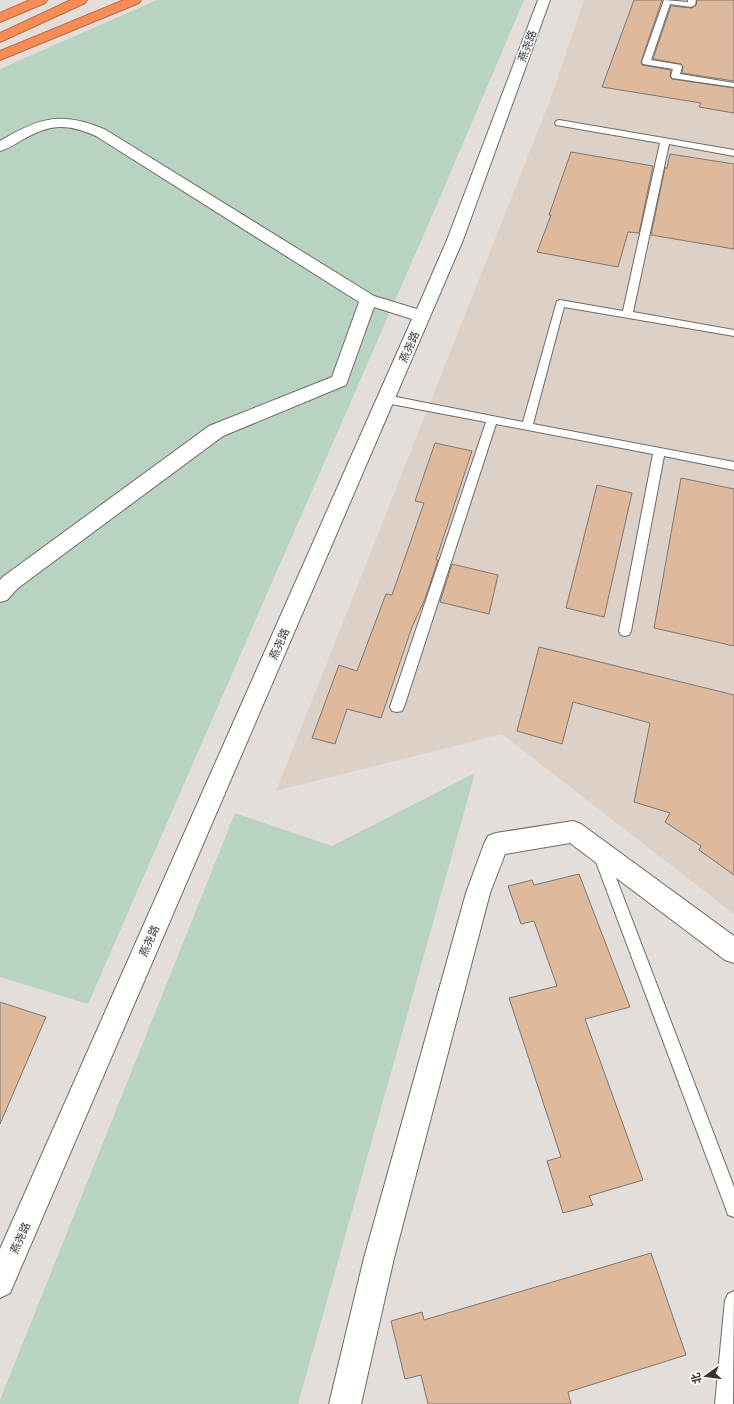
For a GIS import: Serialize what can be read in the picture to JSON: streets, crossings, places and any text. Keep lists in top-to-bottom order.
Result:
{
  "streets": {
    "street": ["燕尧路"]
  },
  "north": "left"
}
